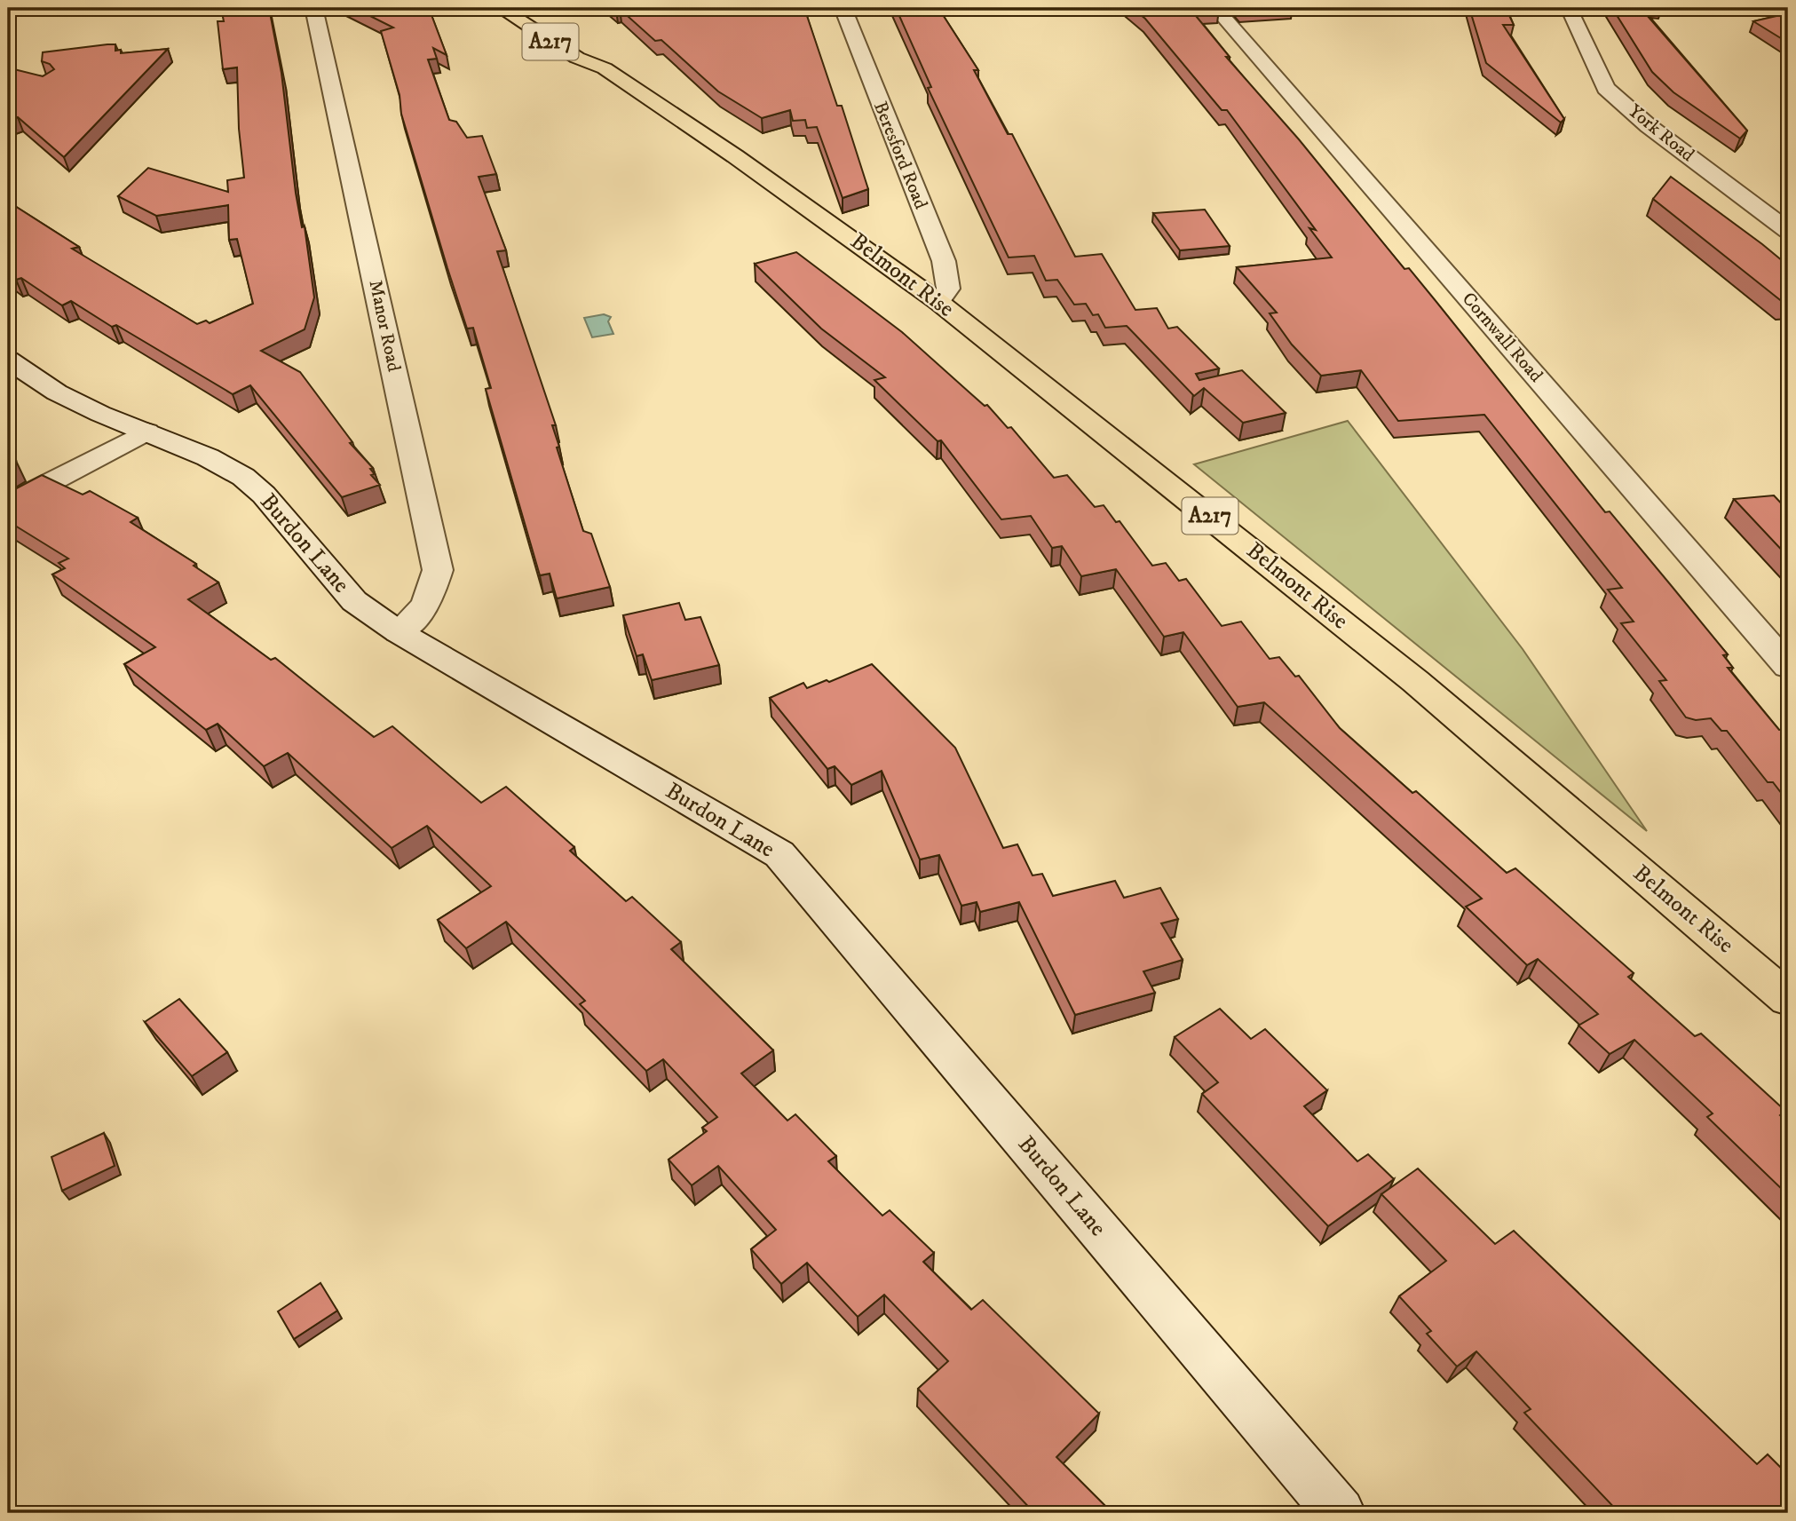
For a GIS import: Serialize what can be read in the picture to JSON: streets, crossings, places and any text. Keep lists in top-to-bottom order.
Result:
{
  "streets": {
    "highway": ["A217", "Belmont Rise"],
    "street": [
      "York Road",
      "Beresford Road",
      "Manor Road",
      "Cornwall Road",
      "Burdon Lane"
    ]
  },
  "crossings": [
    ["Beresford Road", "Belmont Rise"],
    ["Manor Road", "Burdon Lane"]
  ]
}
